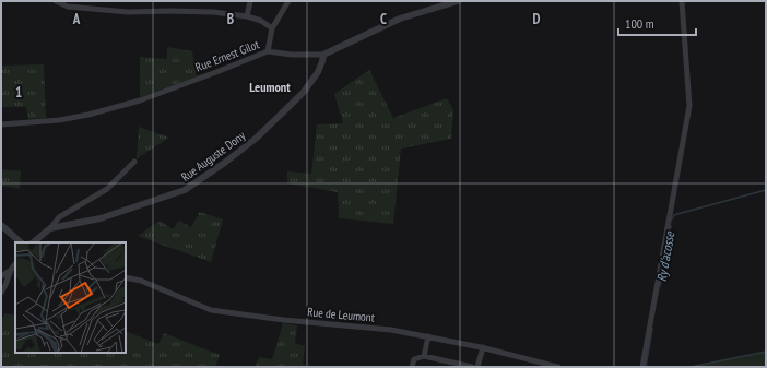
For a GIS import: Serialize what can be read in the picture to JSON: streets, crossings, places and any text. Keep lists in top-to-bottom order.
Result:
{
  "streets": {
    "street": ["Rue Ernest Gilot", "Rue Auguste Dony", "Rue de Leumont"]
  },
  "crossings": [
    ["Rue Ernest Gilot", "Rue Auguste Dony"]
  ],
  "districts": ["Leumont"],
  "water": ["Ry d'acosse"],
  "scale_bar": "100 m",
  "grid": {
    "columns": [
      "A",
      "B",
      "C",
      "D"
    ],
    "rows": ["1"]
  }
}
